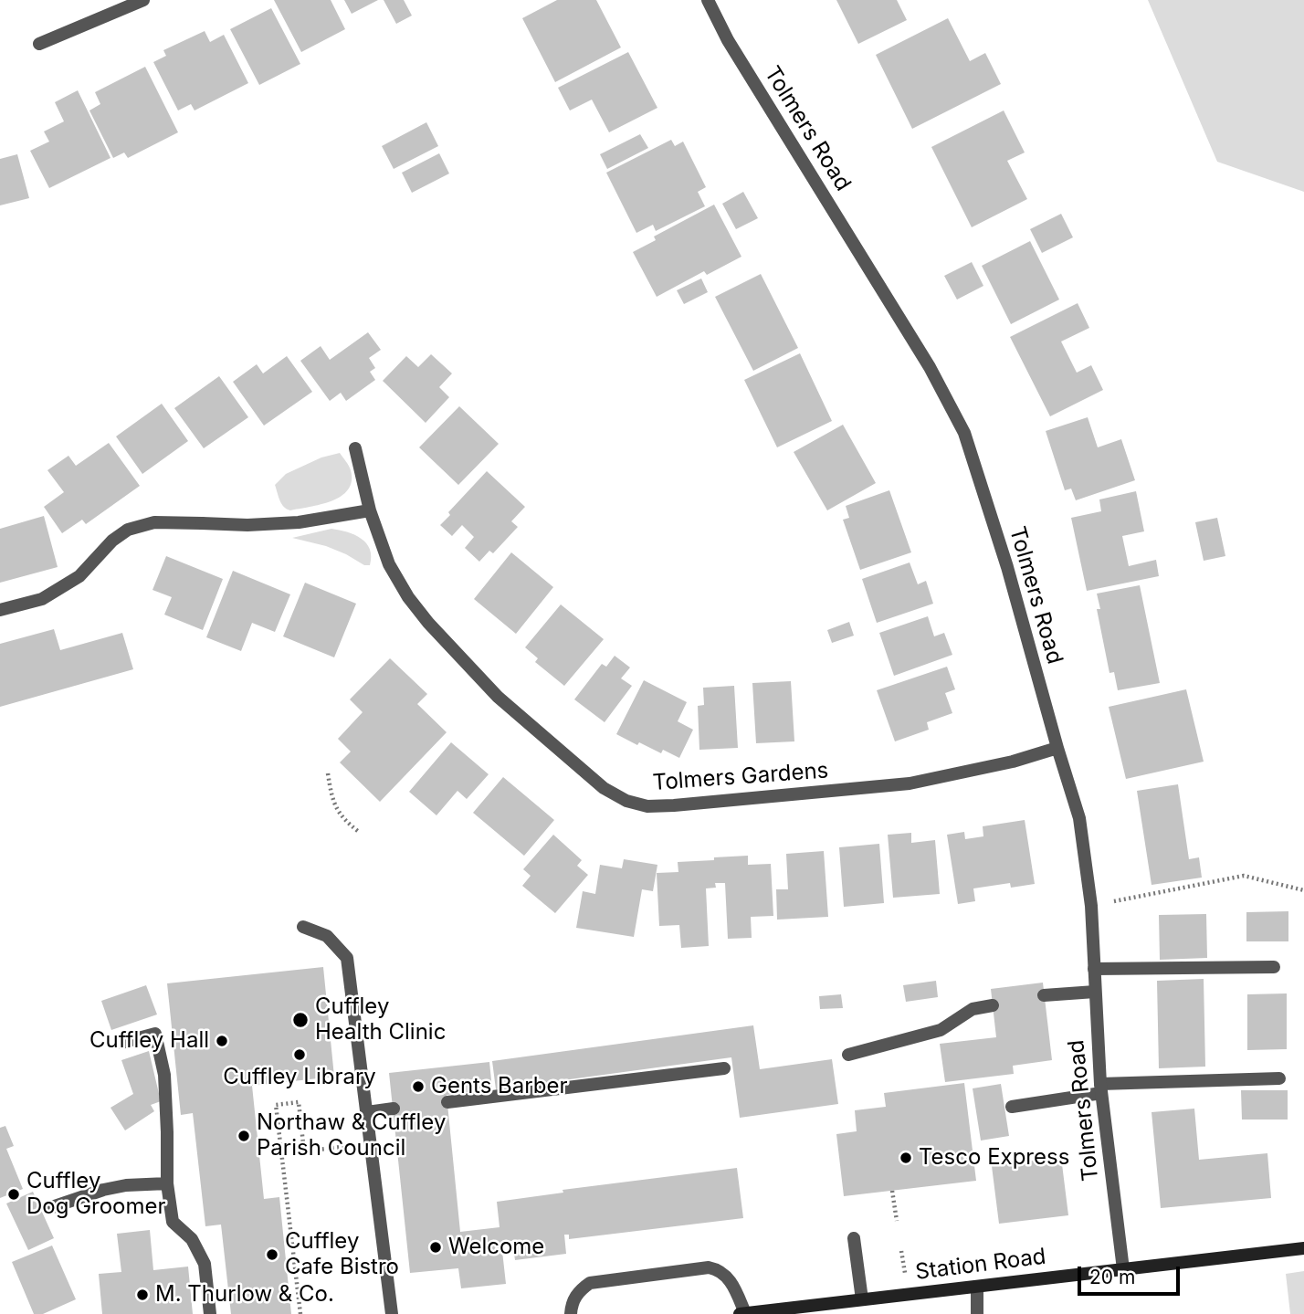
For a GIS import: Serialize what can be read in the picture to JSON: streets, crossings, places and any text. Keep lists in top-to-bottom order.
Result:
{
  "streets": {
    "main road": ["Station Road"],
    "street": ["Tolmers Road", "Tolmers Gardens"]
  },
  "crossings": [
    ["Tolmers Road", "Tolmers Gardens"],
    ["Tolmers Road", "Station Road"]
  ],
  "places": [
    "Cuffley Health Clinic",
    "Cuffley Hall",
    "Cuffley Library",
    "Gents Barber",
    "Northaw & Cuffley Parish Council",
    "Tesco Express",
    "Cuffley Dog Groomer",
    "Welcome",
    "Cuffley Cafe Bistro",
    "M. Thurlow & Co."
  ],
  "scale_bar": "20 m"
}
